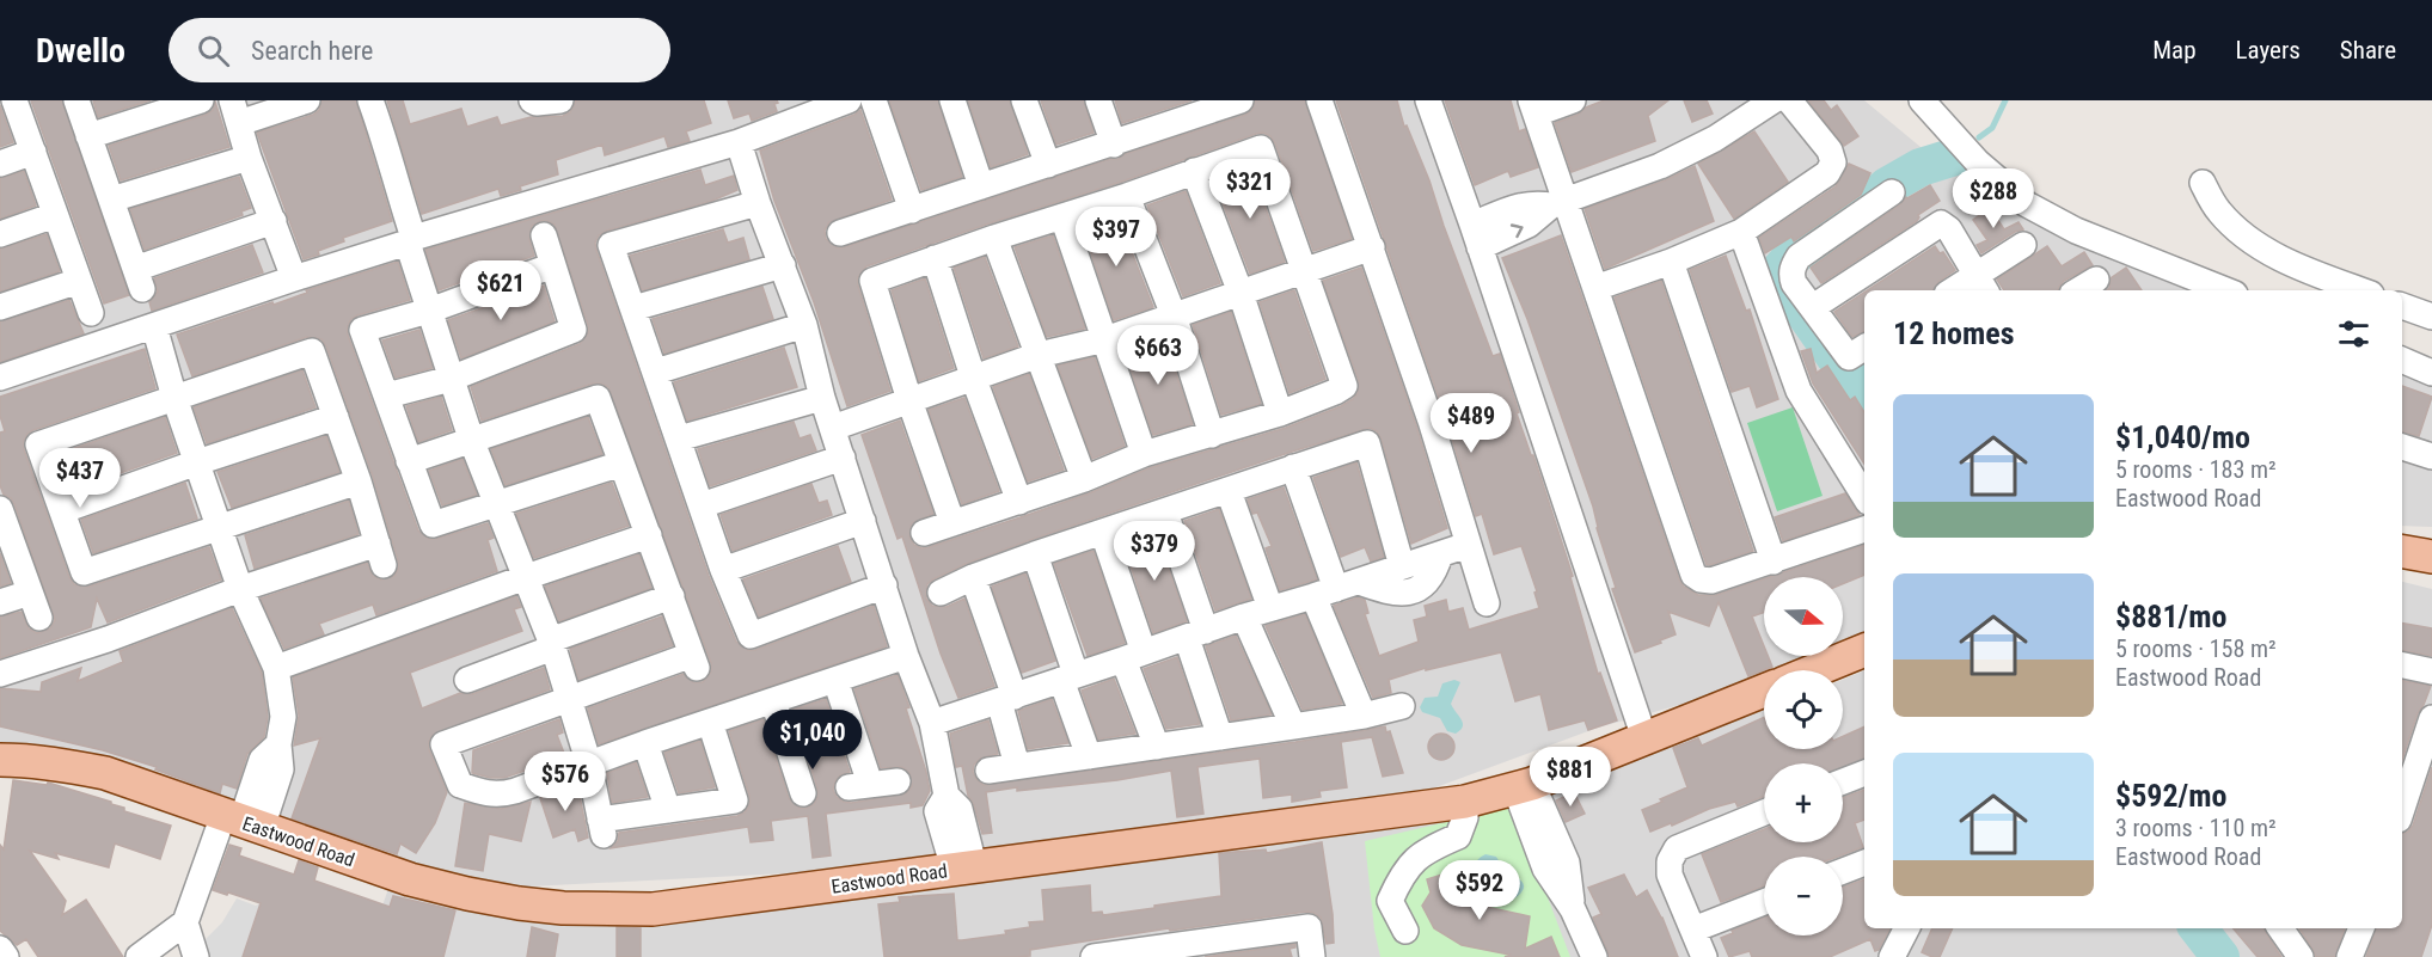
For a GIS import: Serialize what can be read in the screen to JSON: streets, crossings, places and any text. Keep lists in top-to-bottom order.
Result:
{
  "streets": {
    "main road": ["Eastwood Road"]
  },
  "north": "right",
  "page": {
    "header": "Dwello",
    "search": "Search here",
    "nav": ["Map", "Layers", "Share"],
    "price": [
      "$321",
      "$288",
      "$397",
      "$621",
      "$663",
      "$489",
      "$437",
      "$379",
      "$1,040",
      "$881",
      "$576",
      "$592"
    ],
    "heading": "12 homes",
    "list": [
      {
        "name": "$1,040/mo",
        "note": "5 rooms · 183 m² · Eastwood Road"
      },
      {
        "name": "$881/mo",
        "note": "5 rooms · 158 m² · Eastwood Road"
      },
      {
        "name": "$592/mo",
        "note": "3 rooms · 110 m² · Eastwood Road"
      }
    ],
    "map_buttons": ["+", "−"]
  }
}
